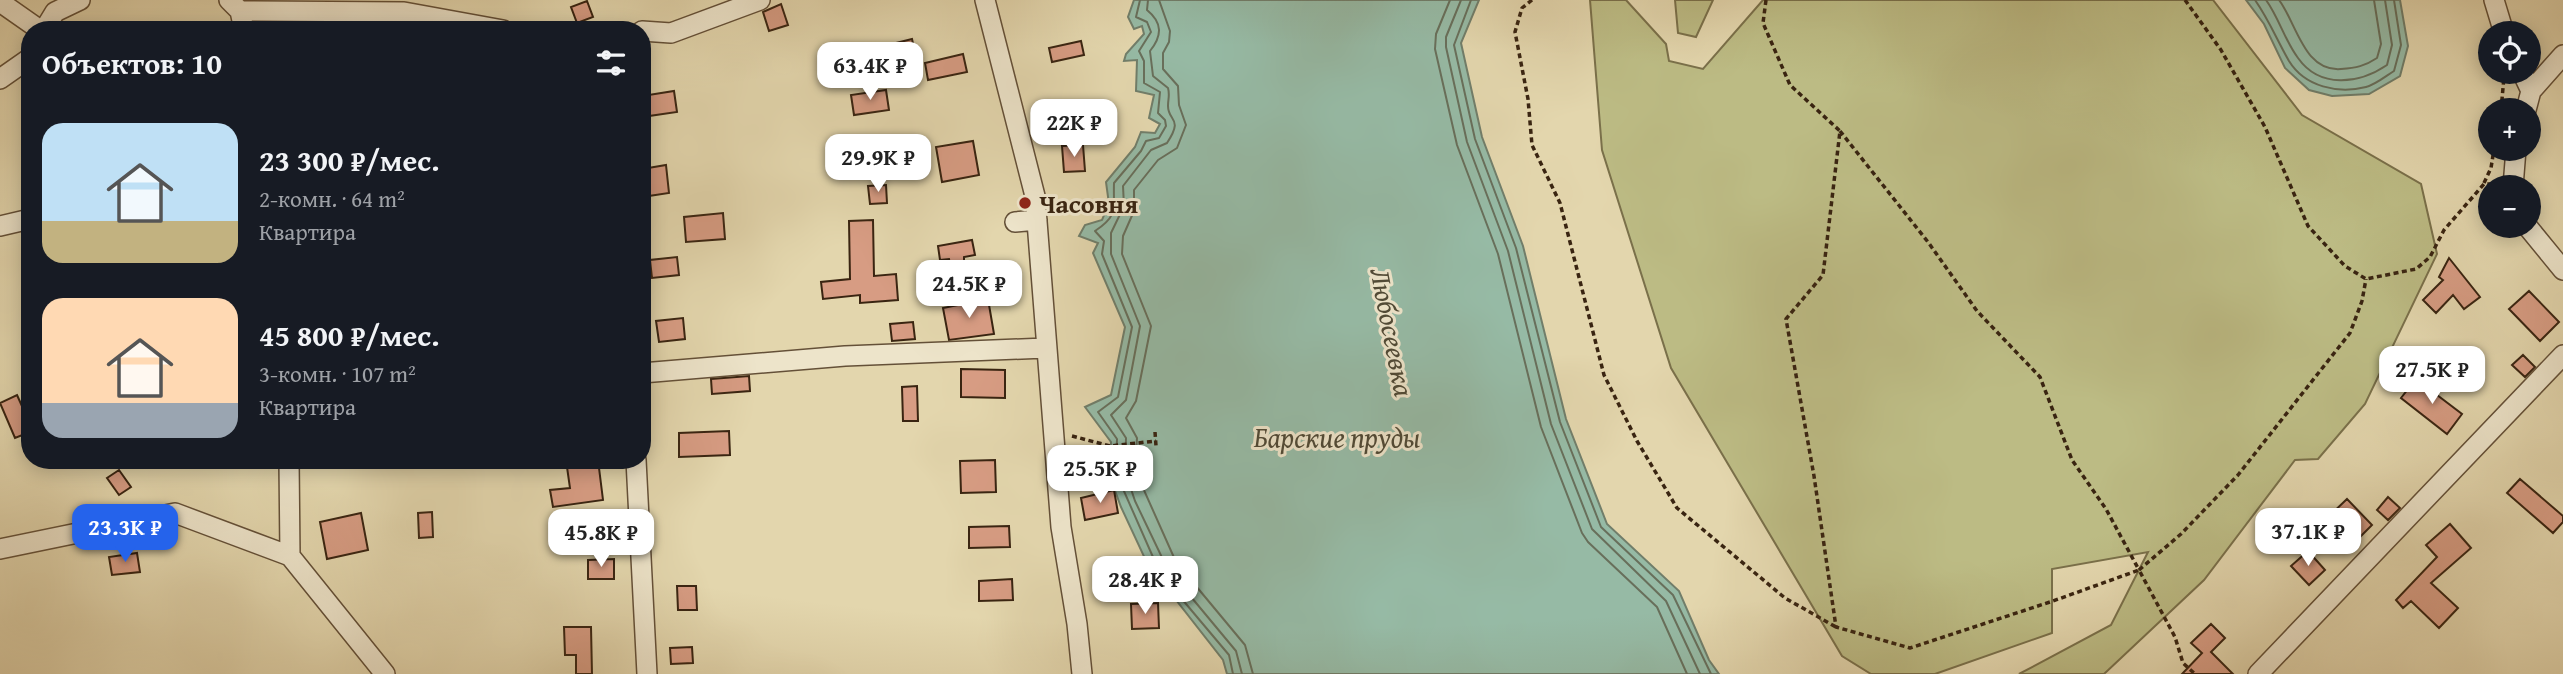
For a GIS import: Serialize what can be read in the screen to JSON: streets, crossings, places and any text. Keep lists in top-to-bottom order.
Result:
{
  "water": ["Любосеевка", "Барские пруды"],
  "places": ["Часовня"],
  "page": {
    "map_buttons": ["+", "−"],
    "heading": "Объектов: 10",
    "price": [
      "63.4K ₽",
      "22K ₽",
      "29.9K ₽",
      "24.5K ₽",
      "27.5K ₽",
      "25.5K ₽",
      "23.3K ₽",
      "37.1K ₽",
      "45.8K ₽",
      "28.4K ₽"
    ],
    "list": [
      {
        "name": "23 300 ₽/мес.",
        "note": "2-комн. · 64 m² · Квартира"
      },
      {
        "name": "45 800 ₽/мес.",
        "note": "3-комн. · 107 m² · Квартира"
      }
    ]
  }
}
